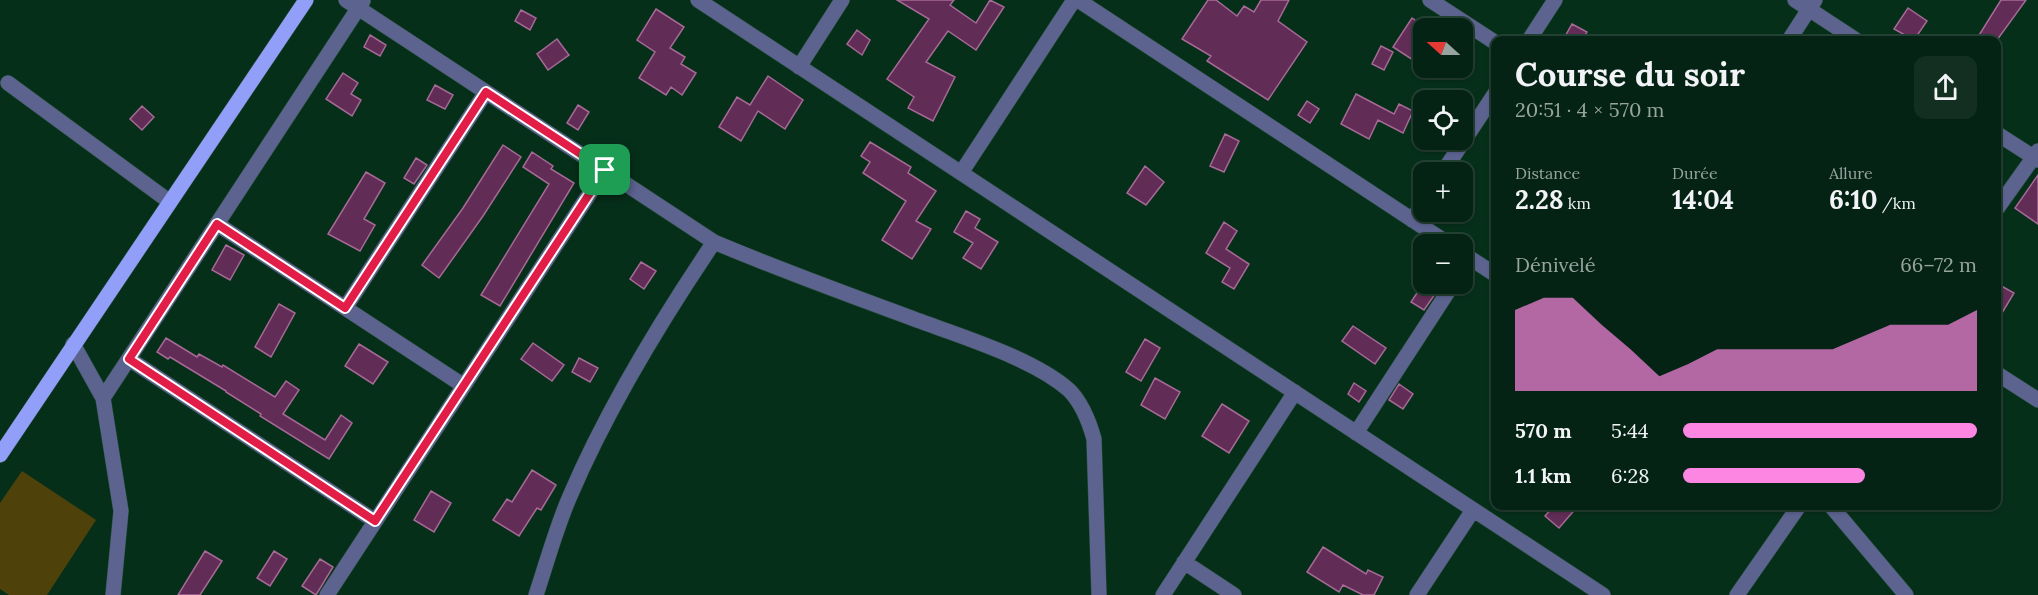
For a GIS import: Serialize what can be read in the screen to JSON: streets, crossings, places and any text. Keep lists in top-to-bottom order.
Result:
{
  "north": "left",
  "page": {
    "map_buttons": ["+", "−"],
    "heading": ["Course du soir", "20:51 · 4 × 570 m"],
    "stats": [
      ["Distance", "2.28 km"],
      ["Durée", "14:04"],
      ["Allure", "6:10 /km"]
    ],
    "chart": ["Dénivelé", "66–72 m"],
    "list": [
      {
        "name": "570 m",
        "note": "5:44"
      },
      {
        "name": "1.1 km",
        "note": "6:28"
      }
    ]
  }
}
